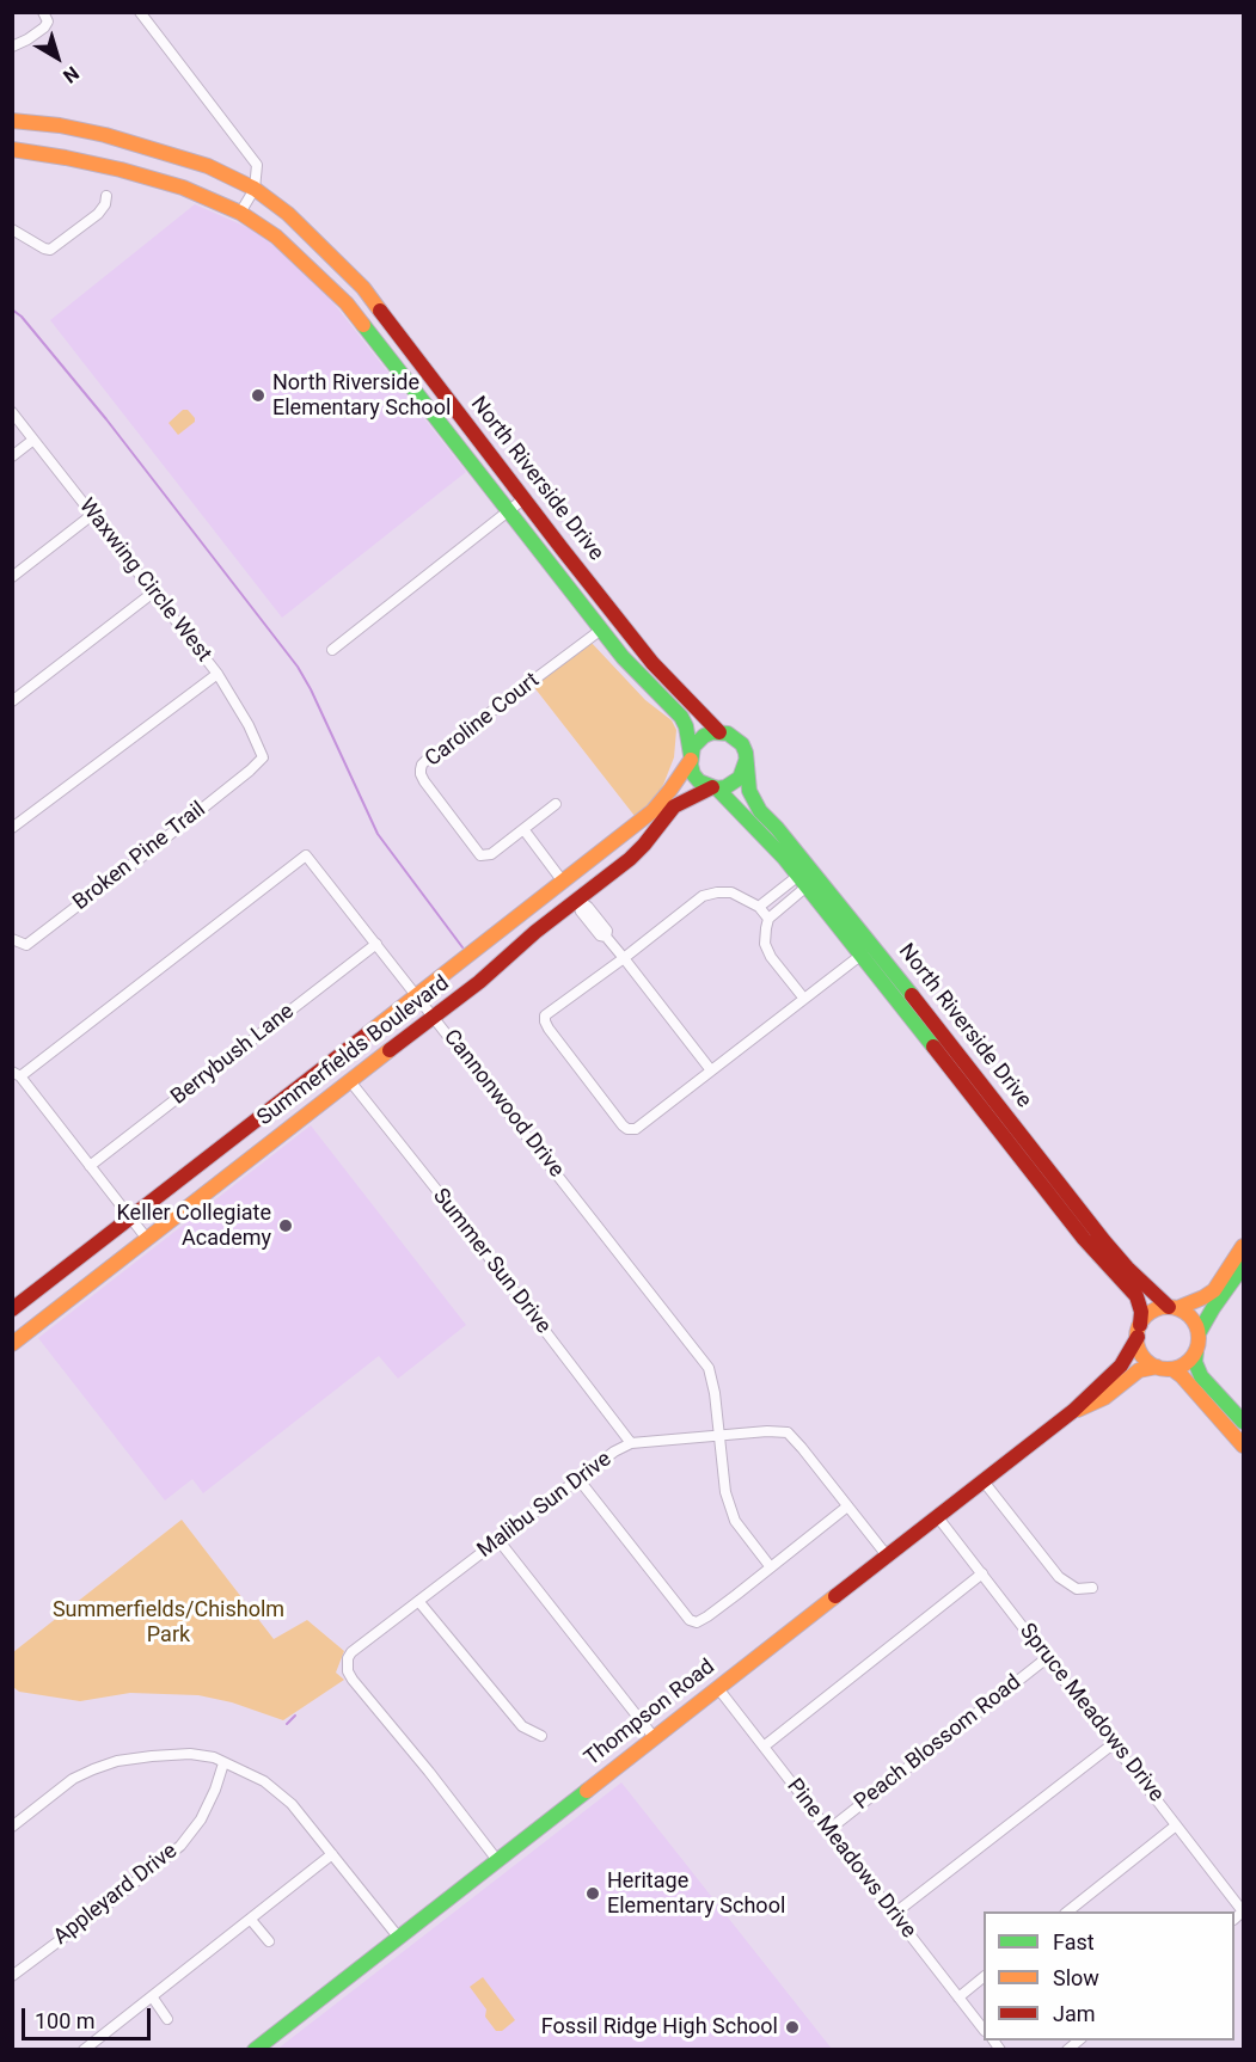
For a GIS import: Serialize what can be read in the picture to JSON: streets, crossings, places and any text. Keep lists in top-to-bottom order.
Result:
{
  "streets": {
    "main road": ["North Riverside Drive", "Summerfields Boulevard", "Thompson Road"],
    "street": [
      "Waxwing Circle West",
      "Caroline Court",
      "Broken Pine Trail",
      "Berrybush Lane",
      "Cannonwood Drive",
      "Summer Sun Drive",
      "Malibu Sun Drive",
      "Spruce Meadows Drive",
      "Peach Blossom Road",
      "Pine Meadows Drive",
      "Appleyard Drive"
    ]
  },
  "crossings": [
    ["North Riverside Drive", "Caroline Court"],
    ["North Riverside Drive", "Summerfields Boulevard"],
    ["North Riverside Drive", "Thompson Road"],
    ["Waxwing Circle West", "Broken Pine Trail"],
    ["Summerfields Boulevard", "Cannonwood Drive"],
    ["Summerfields Boulevard", "Summer Sun Drive"],
    ["Berrybush Lane", "Cannonwood Drive"],
    ["Cannonwood Drive", "Malibu Sun Drive"],
    ["Summer Sun Drive", "Malibu Sun Drive"],
    ["Malibu Sun Drive", "Thompson Road"],
    ["Thompson Road", "Spruce Meadows Drive"],
    ["Thompson Road", "Pine Meadows Drive"],
    ["Spruce Meadows Drive", "Peach Blossom Road"],
    ["Peach Blossom Road", "Pine Meadows Drive"]
  ],
  "parks": ["Summerfields/Chisholm Park"],
  "places": [
    "North Riverside Elementary School",
    "Keller Collegiate Academy",
    "Heritage Elementary School",
    "Fossil Ridge High School"
  ],
  "legend": ["Fast", "Slow", "Jam"],
  "scale_bar": "100 m",
  "north": "bottom right"
}
